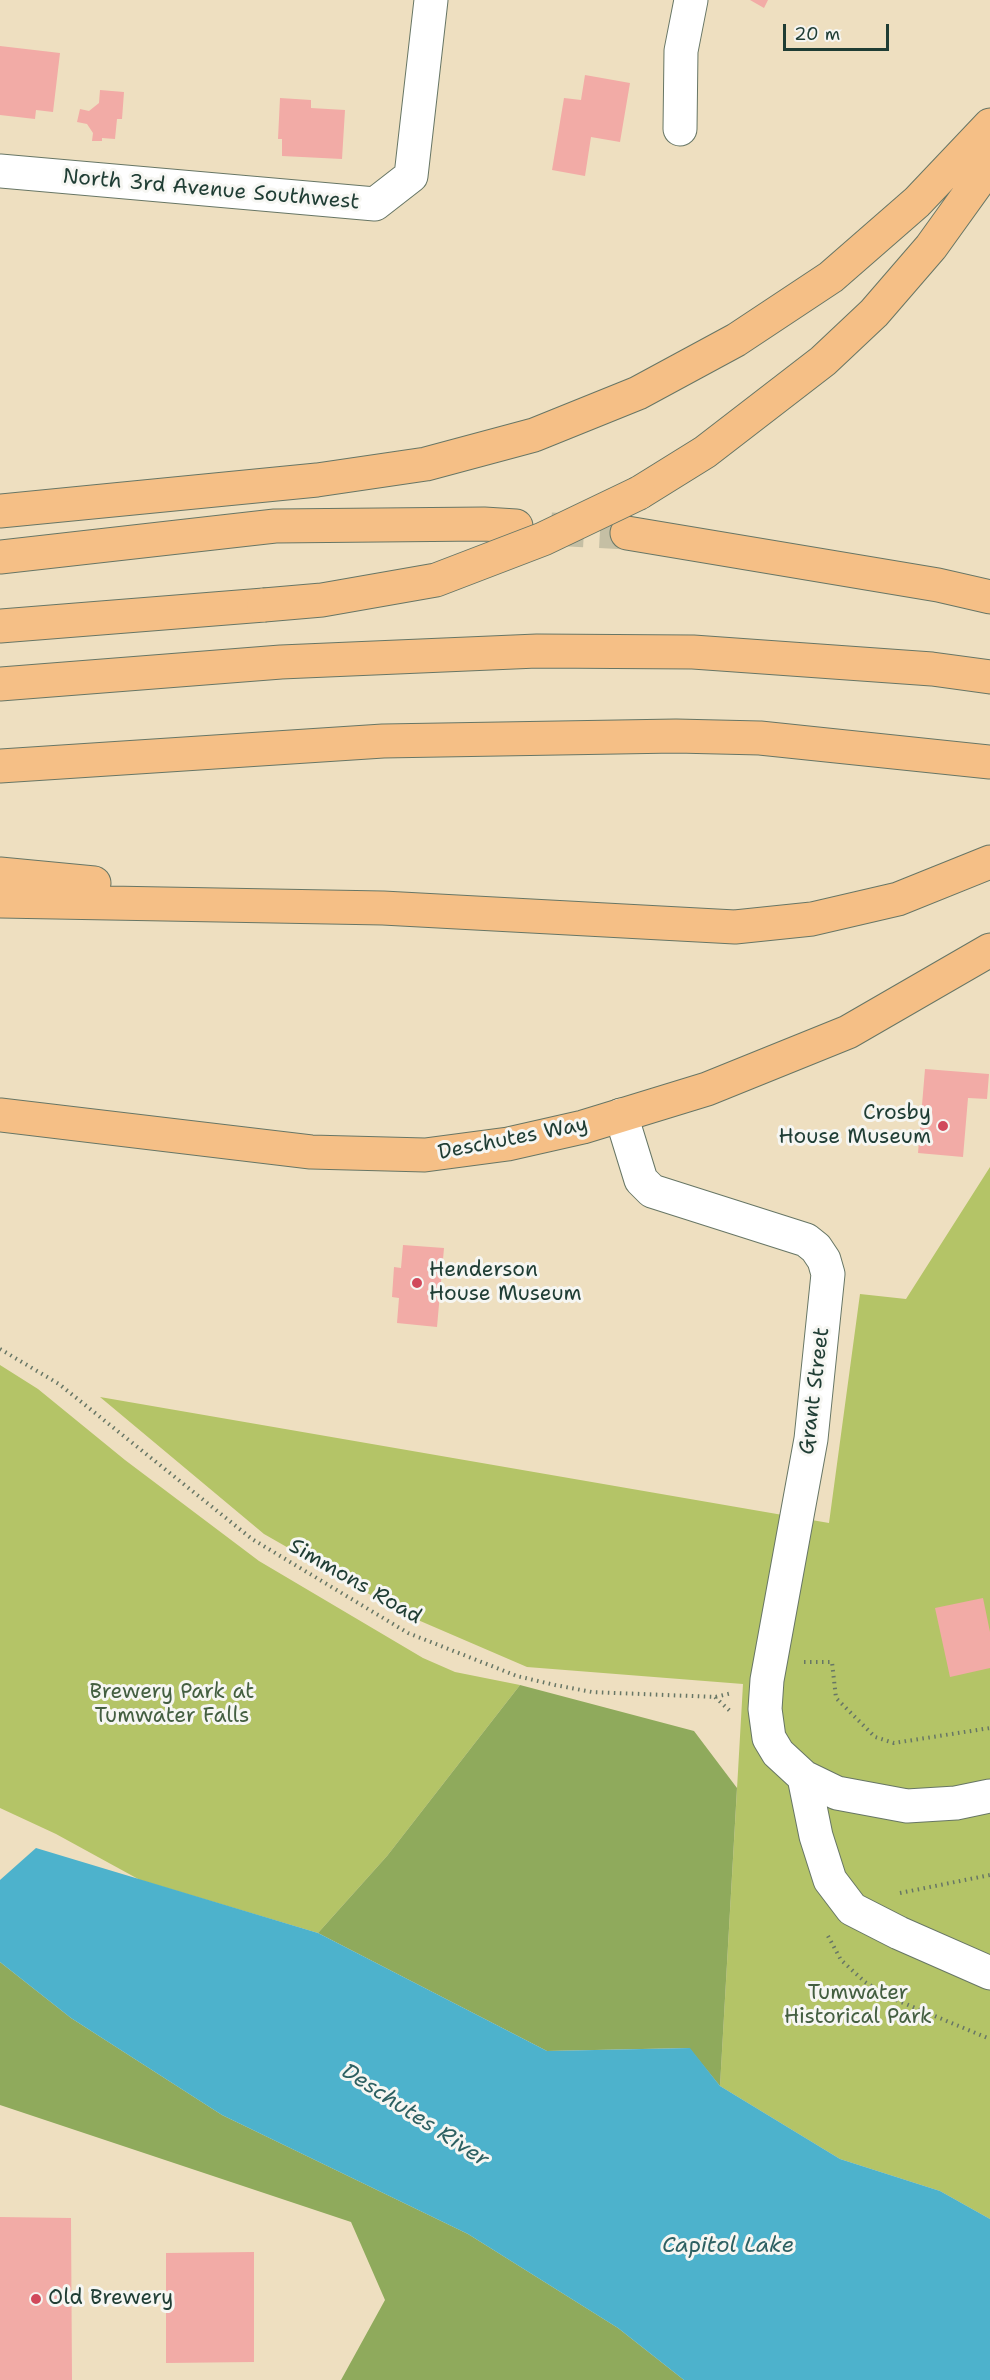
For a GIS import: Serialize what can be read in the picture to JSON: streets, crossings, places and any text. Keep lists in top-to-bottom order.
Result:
{
  "streets": {
    "main road": ["Deschutes Way"],
    "street": ["North 3rd Avenue Southwest", "Grant Street"],
    "path": ["Simmons Road"]
  },
  "crossings": [
    ["Deschutes Way", "Grant Street"]
  ],
  "water": ["Deschutes River", "Capitol Lake"],
  "parks": ["Brewery Park at Tumwater Falls", "Tumwater Historical Park"],
  "places": ["Crosby House Museum", "Henderson House Museum", "Old Brewery"],
  "scale_bar": "20 m"
}
